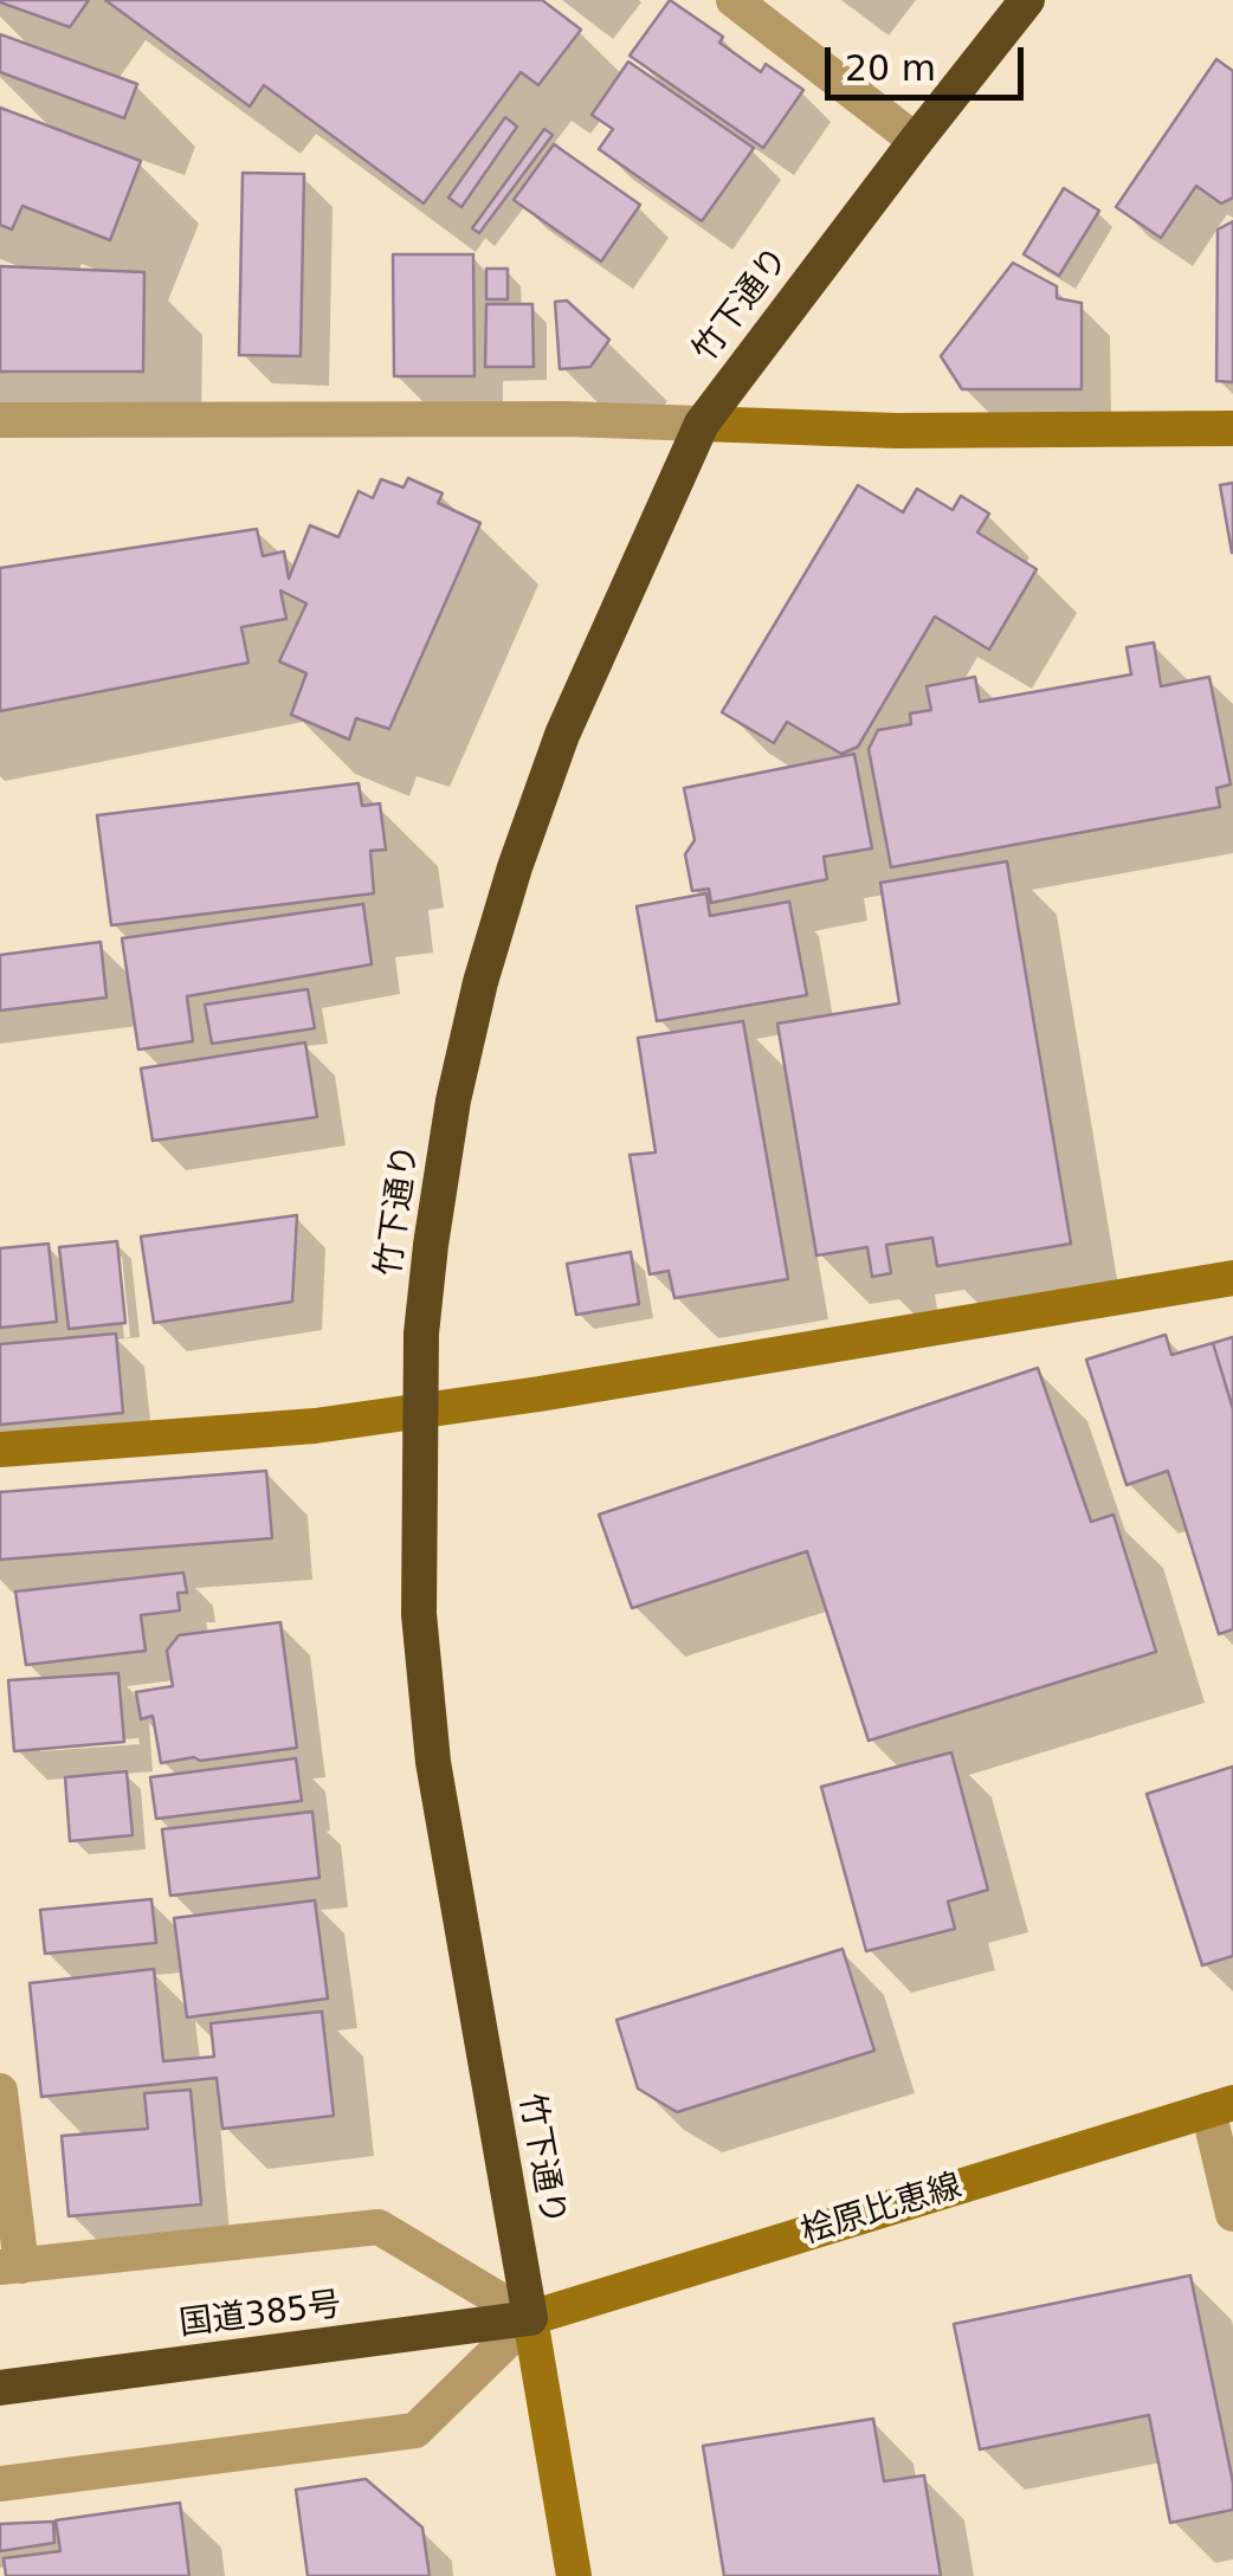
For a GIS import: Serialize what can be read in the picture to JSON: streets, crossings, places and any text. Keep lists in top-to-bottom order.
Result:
{
  "streets": {
    "highway": ["竹下通り", "国道385号"],
    "street": ["桧原比恵線"]
  },
  "crossings": [
    ["竹下通り", "桧原比恵線"],
    ["竹下通り", "国道385号"],
    ["桧原比恵線", "国道385号"]
  ],
  "scale_bar": "20 m"
}
